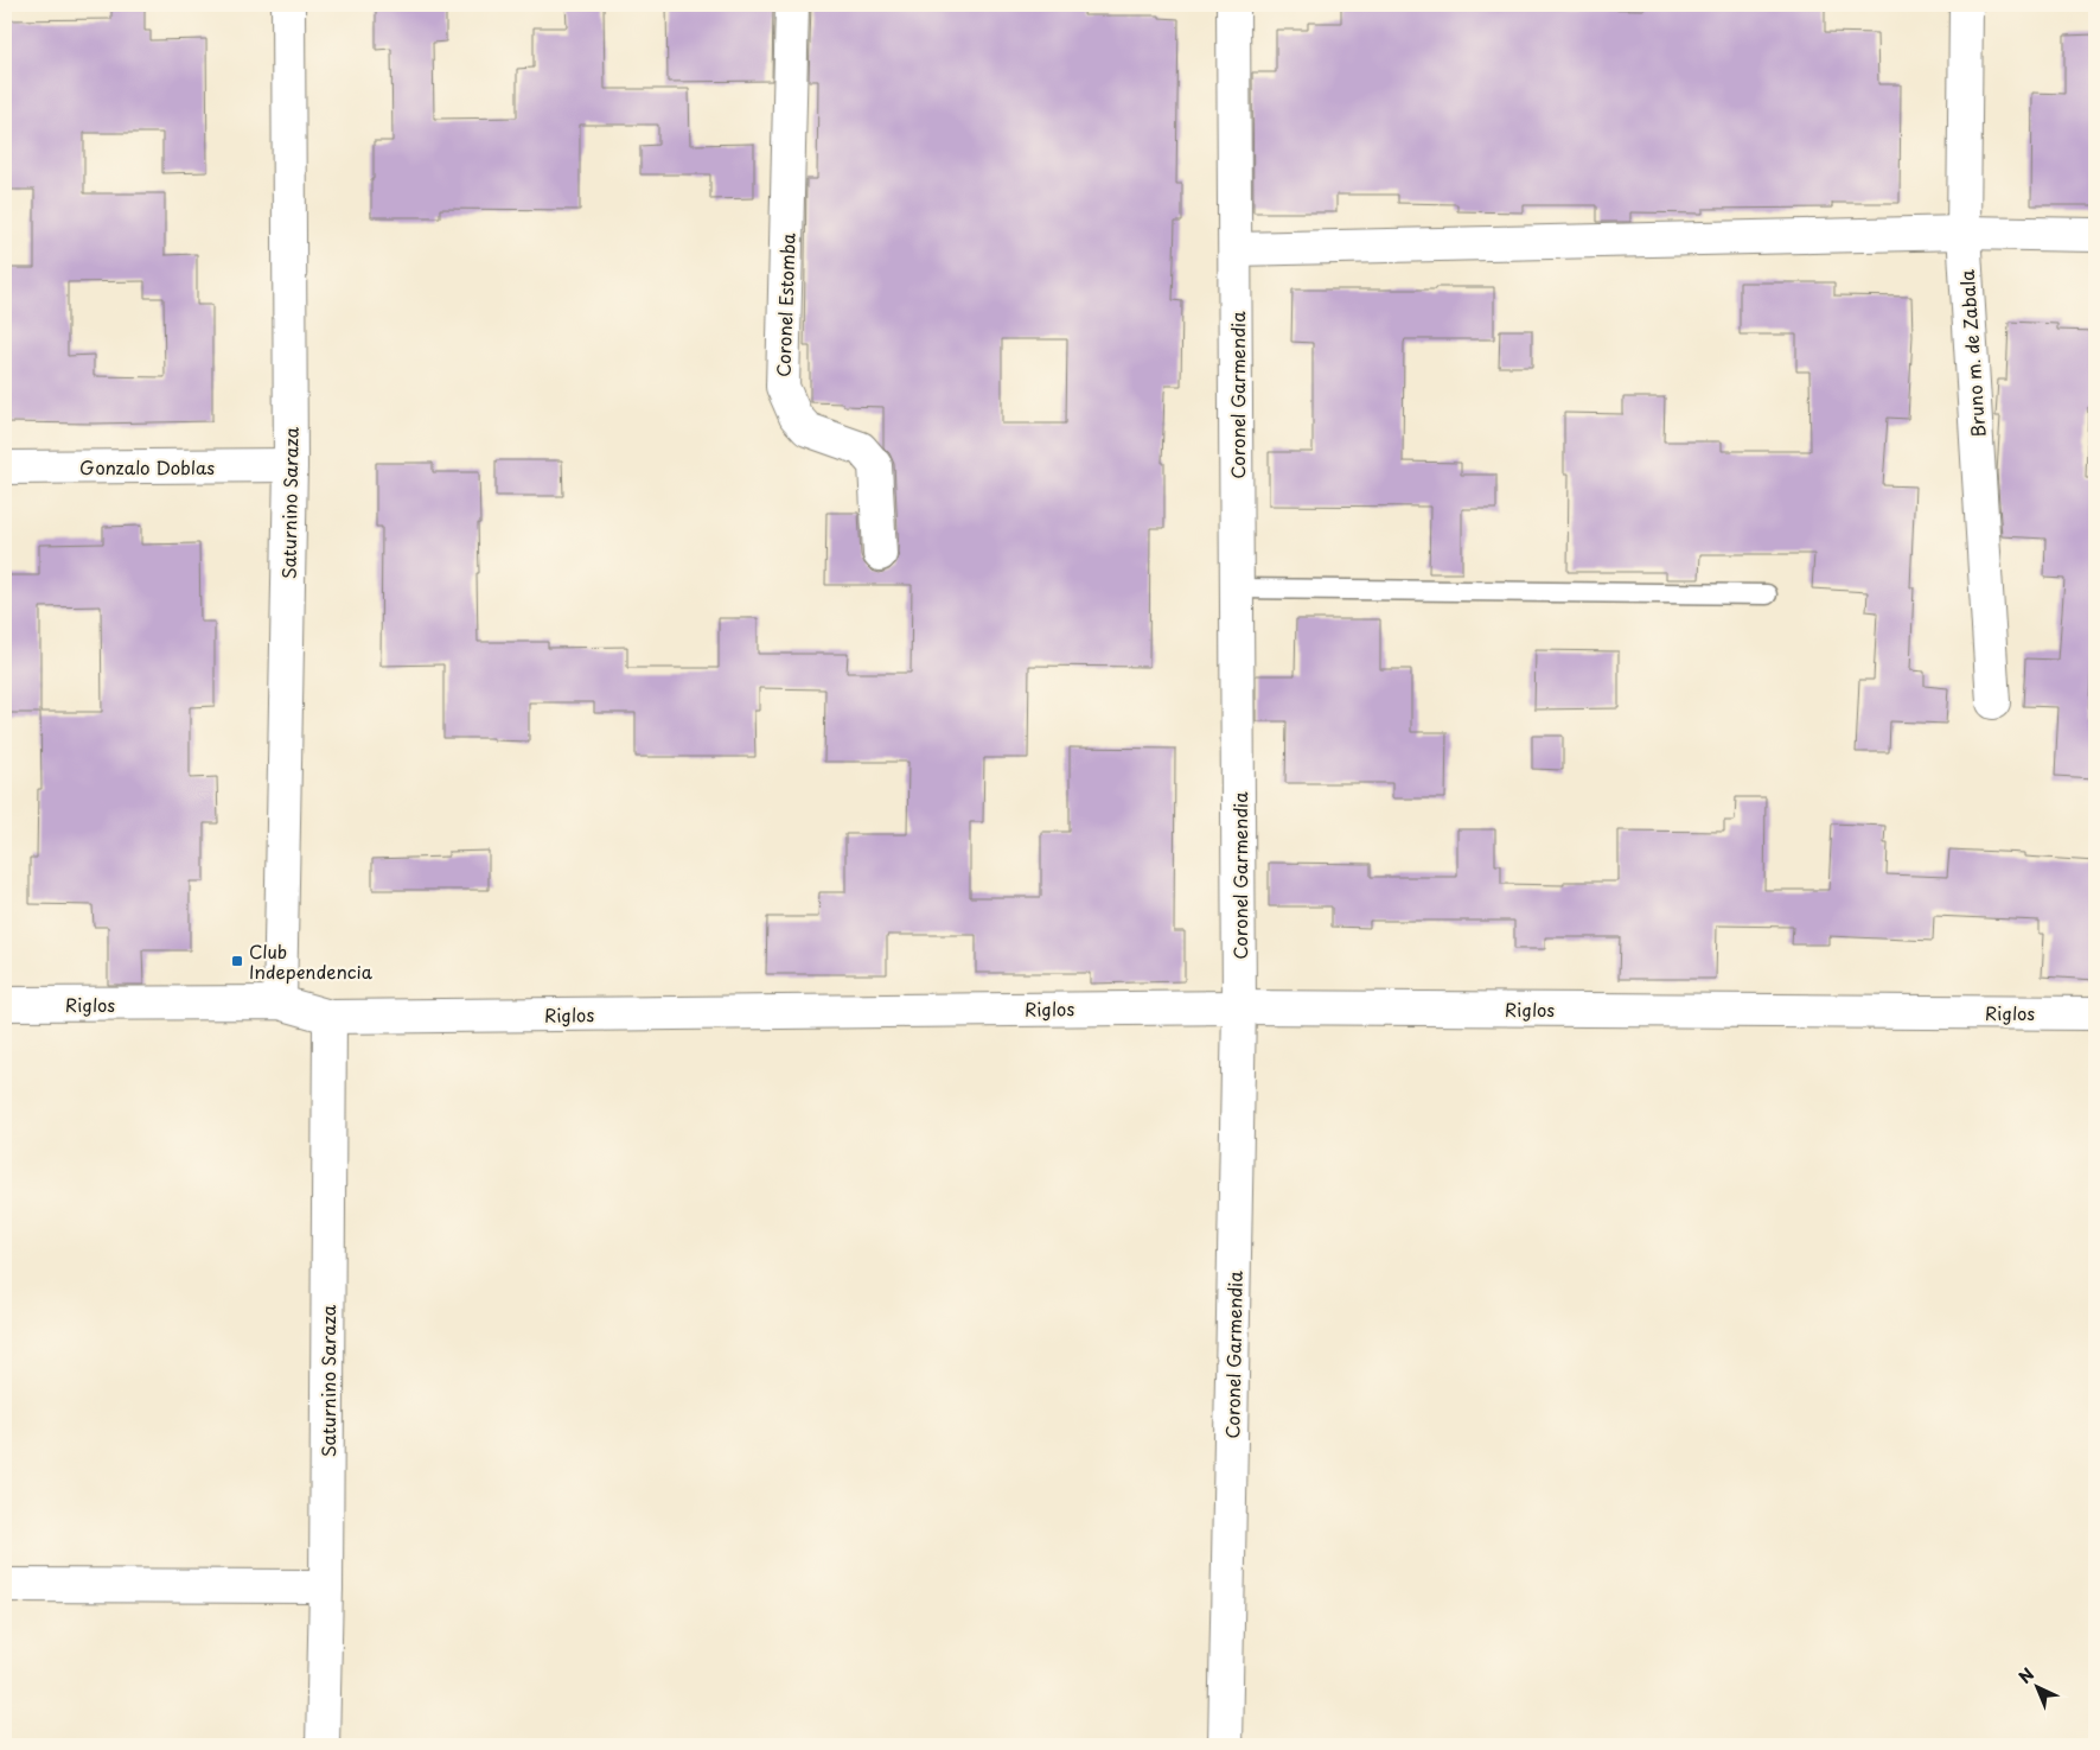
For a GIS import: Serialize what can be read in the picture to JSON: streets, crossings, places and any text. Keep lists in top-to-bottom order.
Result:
{
  "streets": {
    "street": [
      "Coronel Estomba",
      "Bruno m. de Zabala",
      "Coronel Garmendia",
      "Gonzalo Doblas",
      "Saturnino Saraza",
      "Riglos"
    ]
  },
  "crossings": [
    ["Coronel Garmendia", "Riglos"],
    ["Gonzalo Doblas", "Saturnino Saraza"],
    ["Saturnino Saraza", "Riglos"]
  ],
  "places": {
    "transit": ["Club Independencia"]
  },
  "north": "top left"
}
